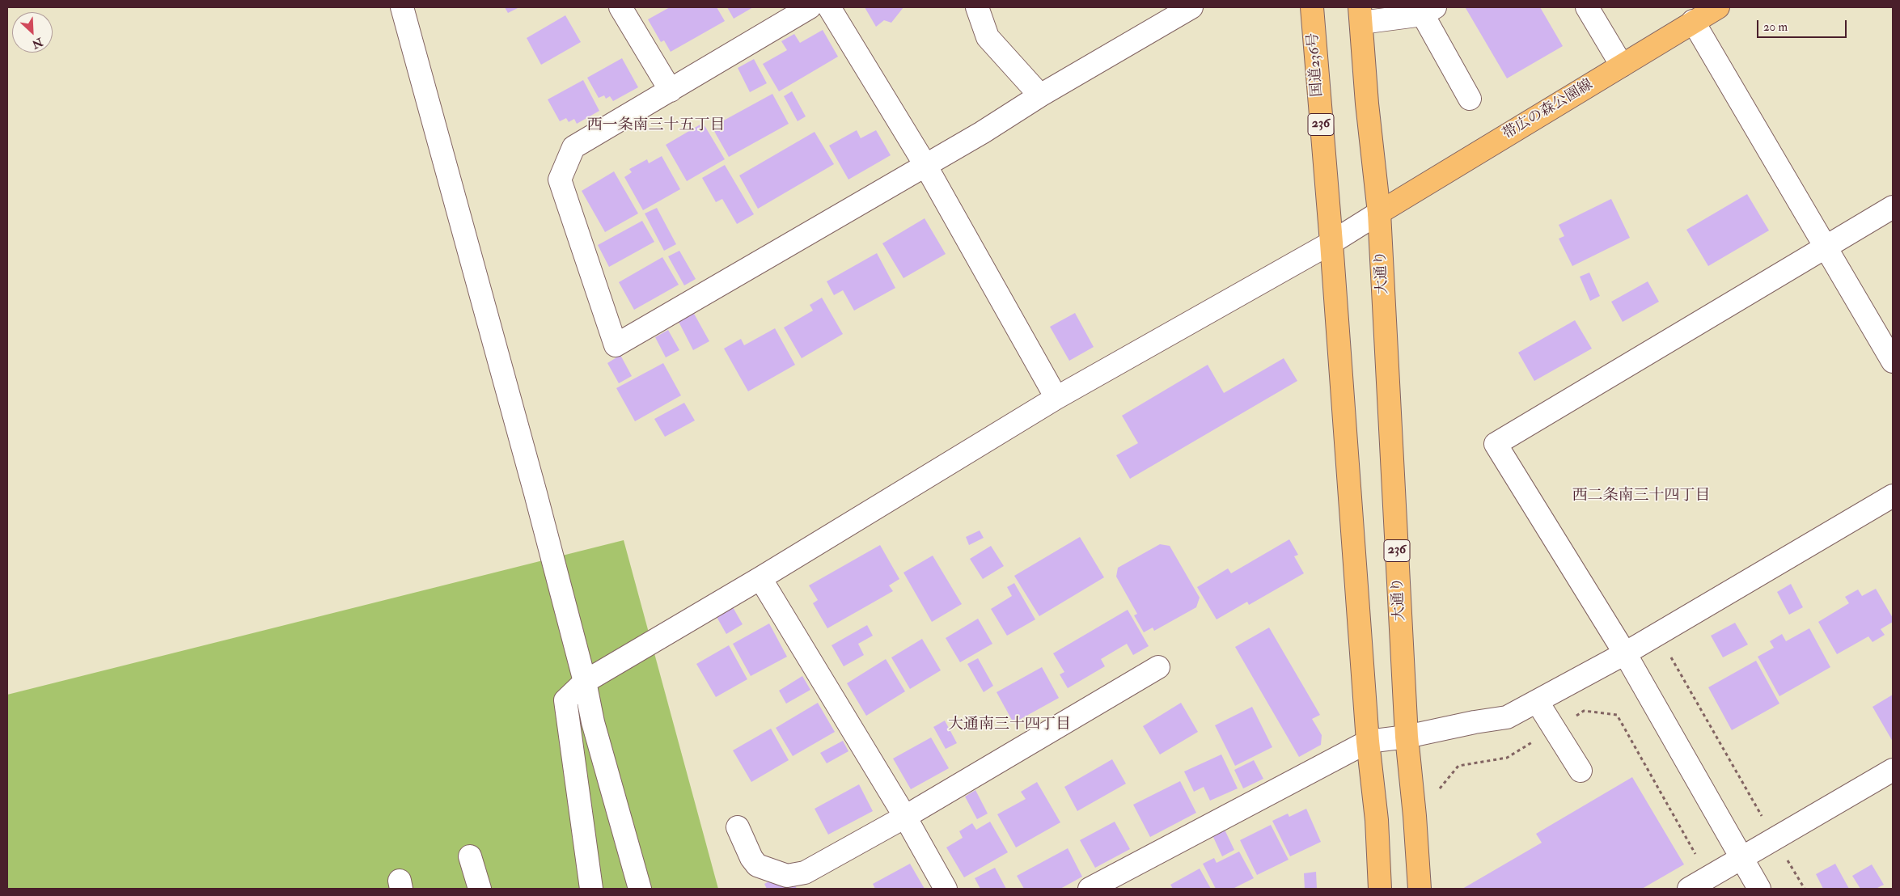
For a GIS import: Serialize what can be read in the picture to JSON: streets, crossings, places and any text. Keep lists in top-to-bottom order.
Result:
{
  "streets": {
    "main road": [
      "国道236号",
      "帯広の森公園線",
      "236",
      "大通り"
    ]
  },
  "crossings": [
    ["国道236号", "236"],
    ["帯広の森公園線", "236"],
    ["帯広の森公園線", "大通り"],
    ["236", "大通り"]
  ],
  "districts": ["西一条南三十五丁目", "西二条南三十四丁目", "大通南三十四丁目"],
  "scale_bar": "20 m",
  "north": "bottom right"
}
